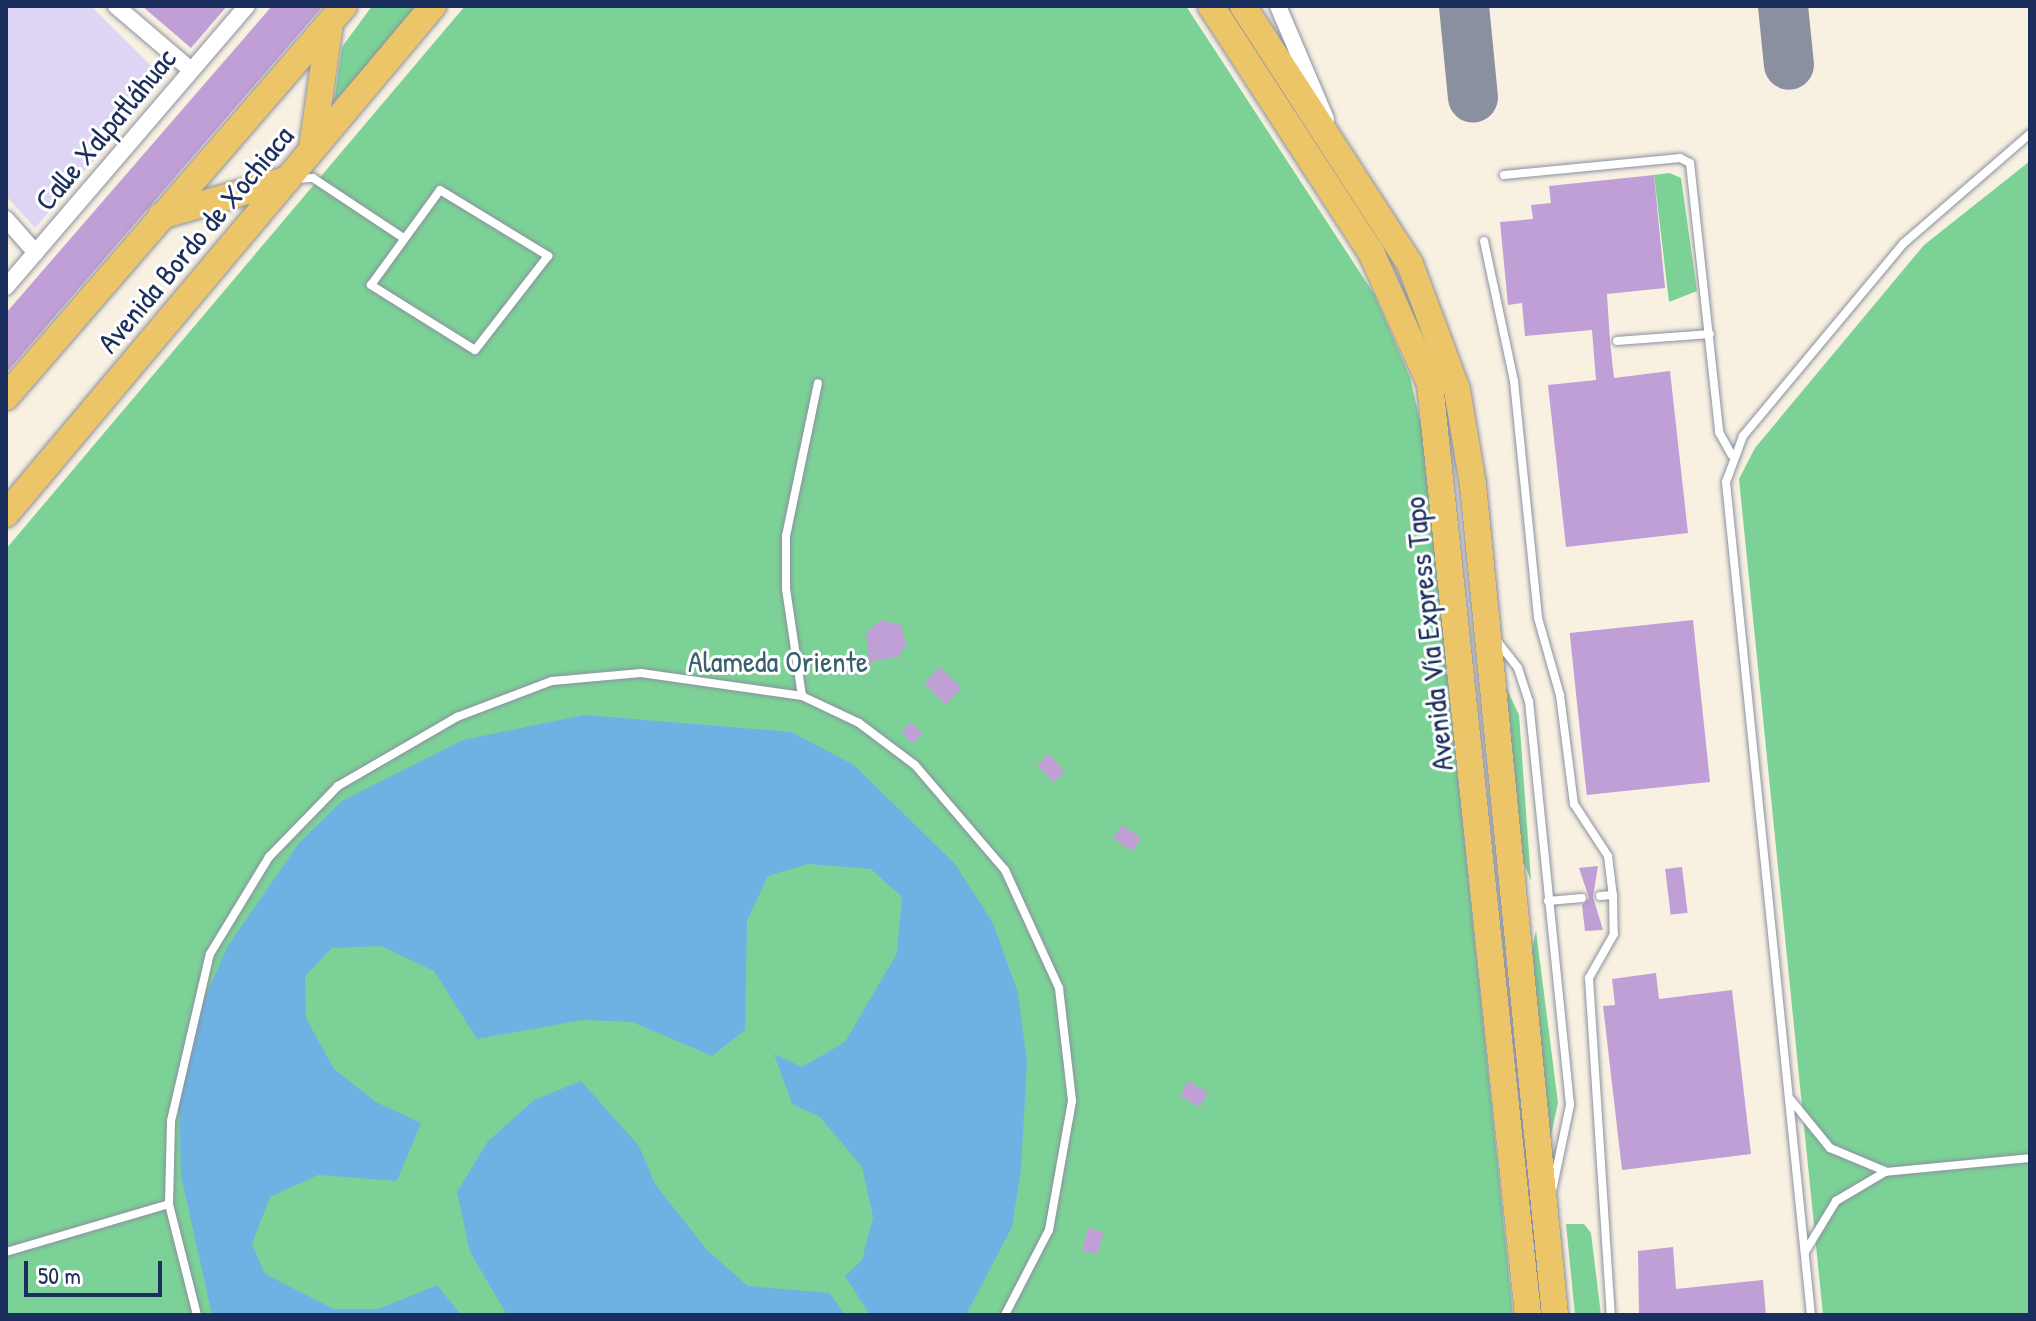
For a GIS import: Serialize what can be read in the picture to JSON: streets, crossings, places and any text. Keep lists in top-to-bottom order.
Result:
{
  "streets": {
    "main road": ["Avenida Bordo de Xochiaca", "Avenida Vía Express Tapo"],
    "street": ["Calle Xalpatláhuac"]
  },
  "parks": ["Alameda Oriente"],
  "scale_bar": "50 m"
}
